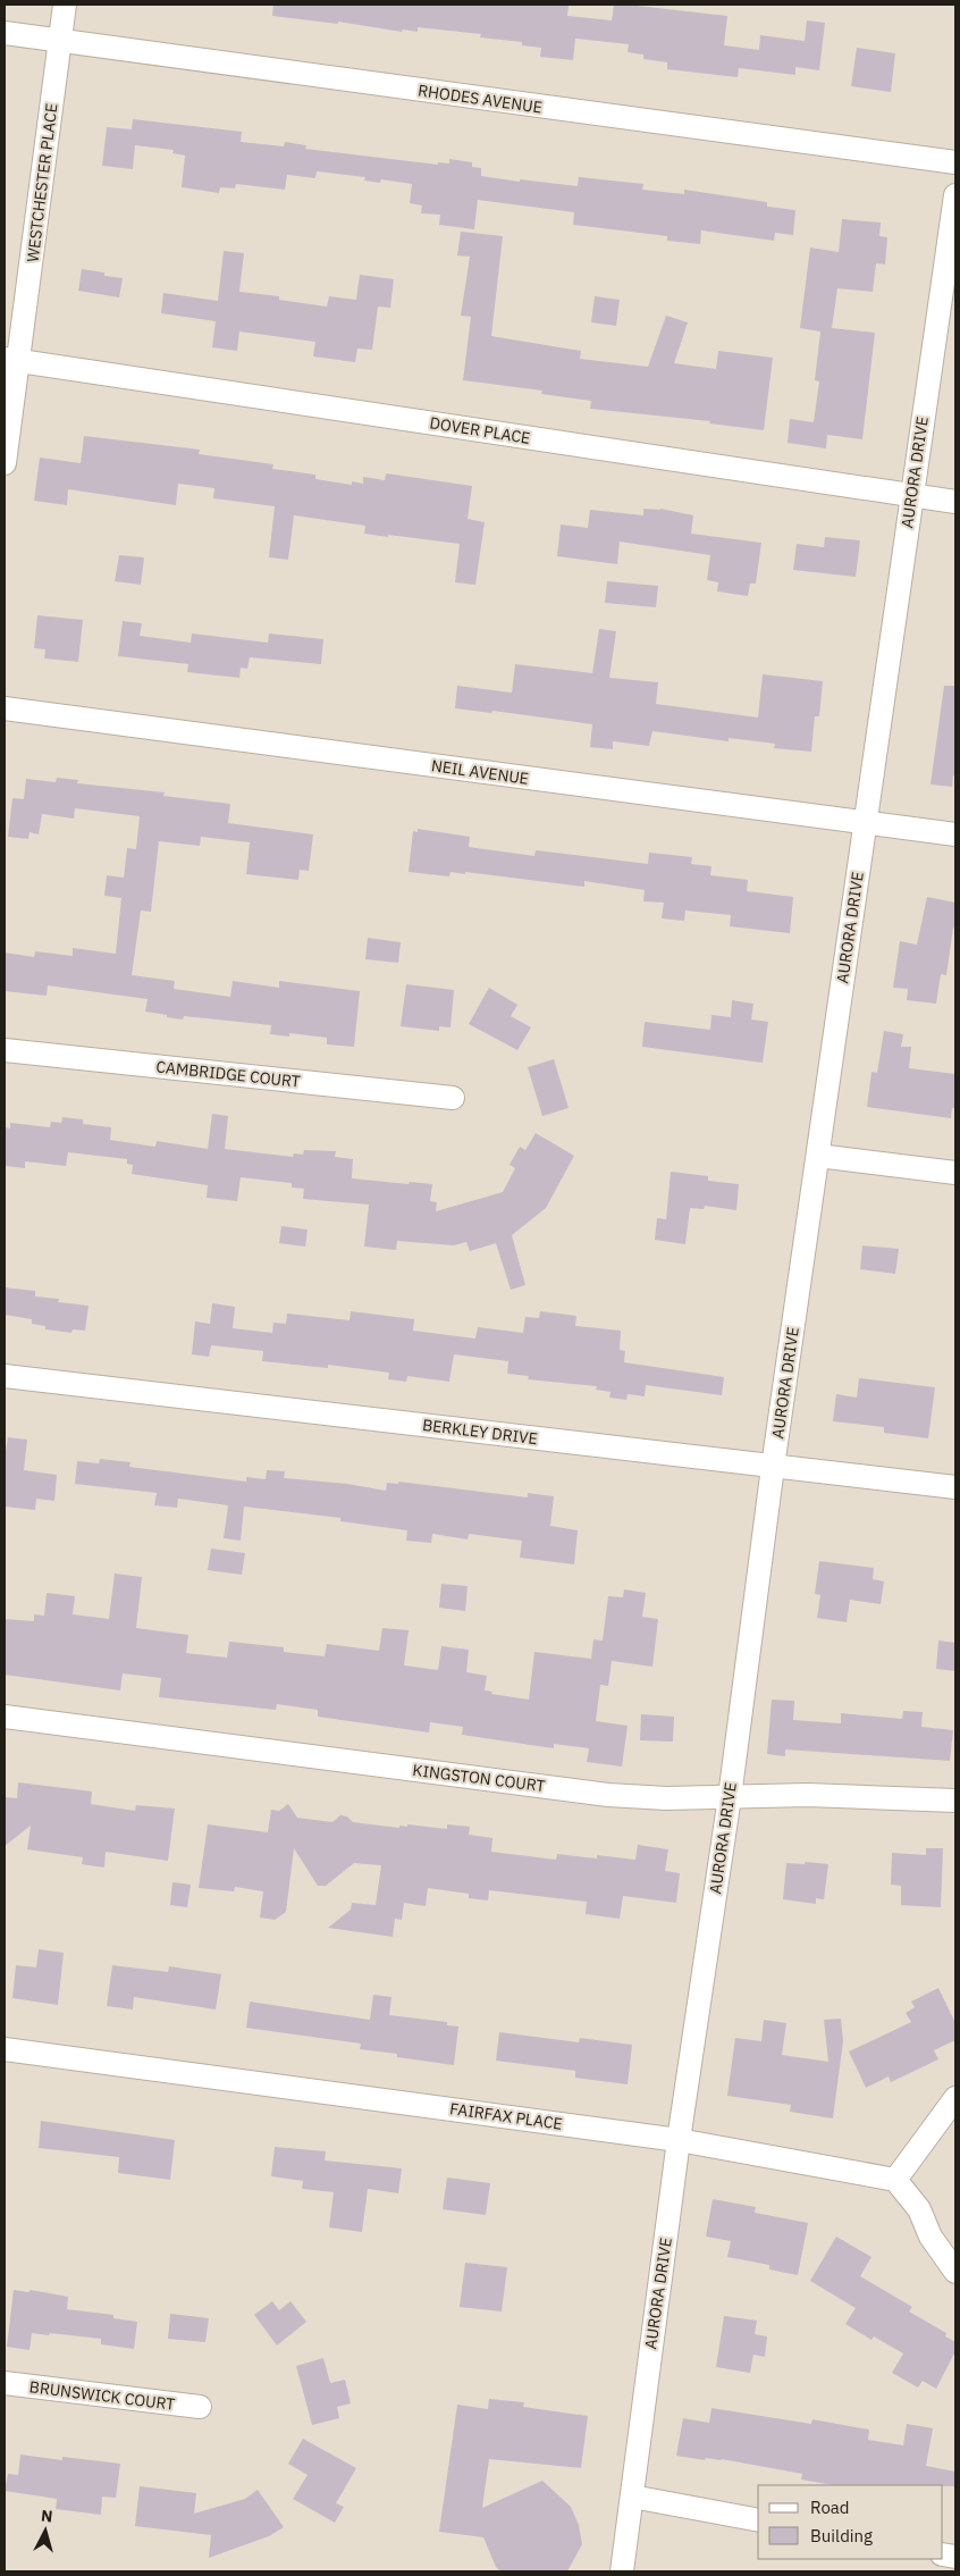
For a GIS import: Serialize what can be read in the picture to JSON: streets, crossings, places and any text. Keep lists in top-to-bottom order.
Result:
{
  "streets": {
    "street": [
      "RHODES AVENUE",
      "WESTCHESTER PLACE",
      "DOVER PLACE",
      "AURORA DRIVE",
      "NEIL AVENUE",
      "CAMBRIDGE COURT",
      "BERKLEY DRIVE",
      "KINGSTON COURT",
      "FAIRFAX PLACE",
      "BRUNSWICK COURT"
    ]
  },
  "crossings": [
    ["RHODES AVENUE", "WESTCHESTER PLACE"],
    ["WESTCHESTER PLACE", "DOVER PLACE"],
    ["DOVER PLACE", "AURORA DRIVE"],
    ["AURORA DRIVE", "NEIL AVENUE"],
    ["AURORA DRIVE", "BERKLEY DRIVE"],
    ["AURORA DRIVE", "KINGSTON COURT"],
    ["AURORA DRIVE", "FAIRFAX PLACE"]
  ],
  "legend": ["Road", "Building"],
  "north": "top"
}
